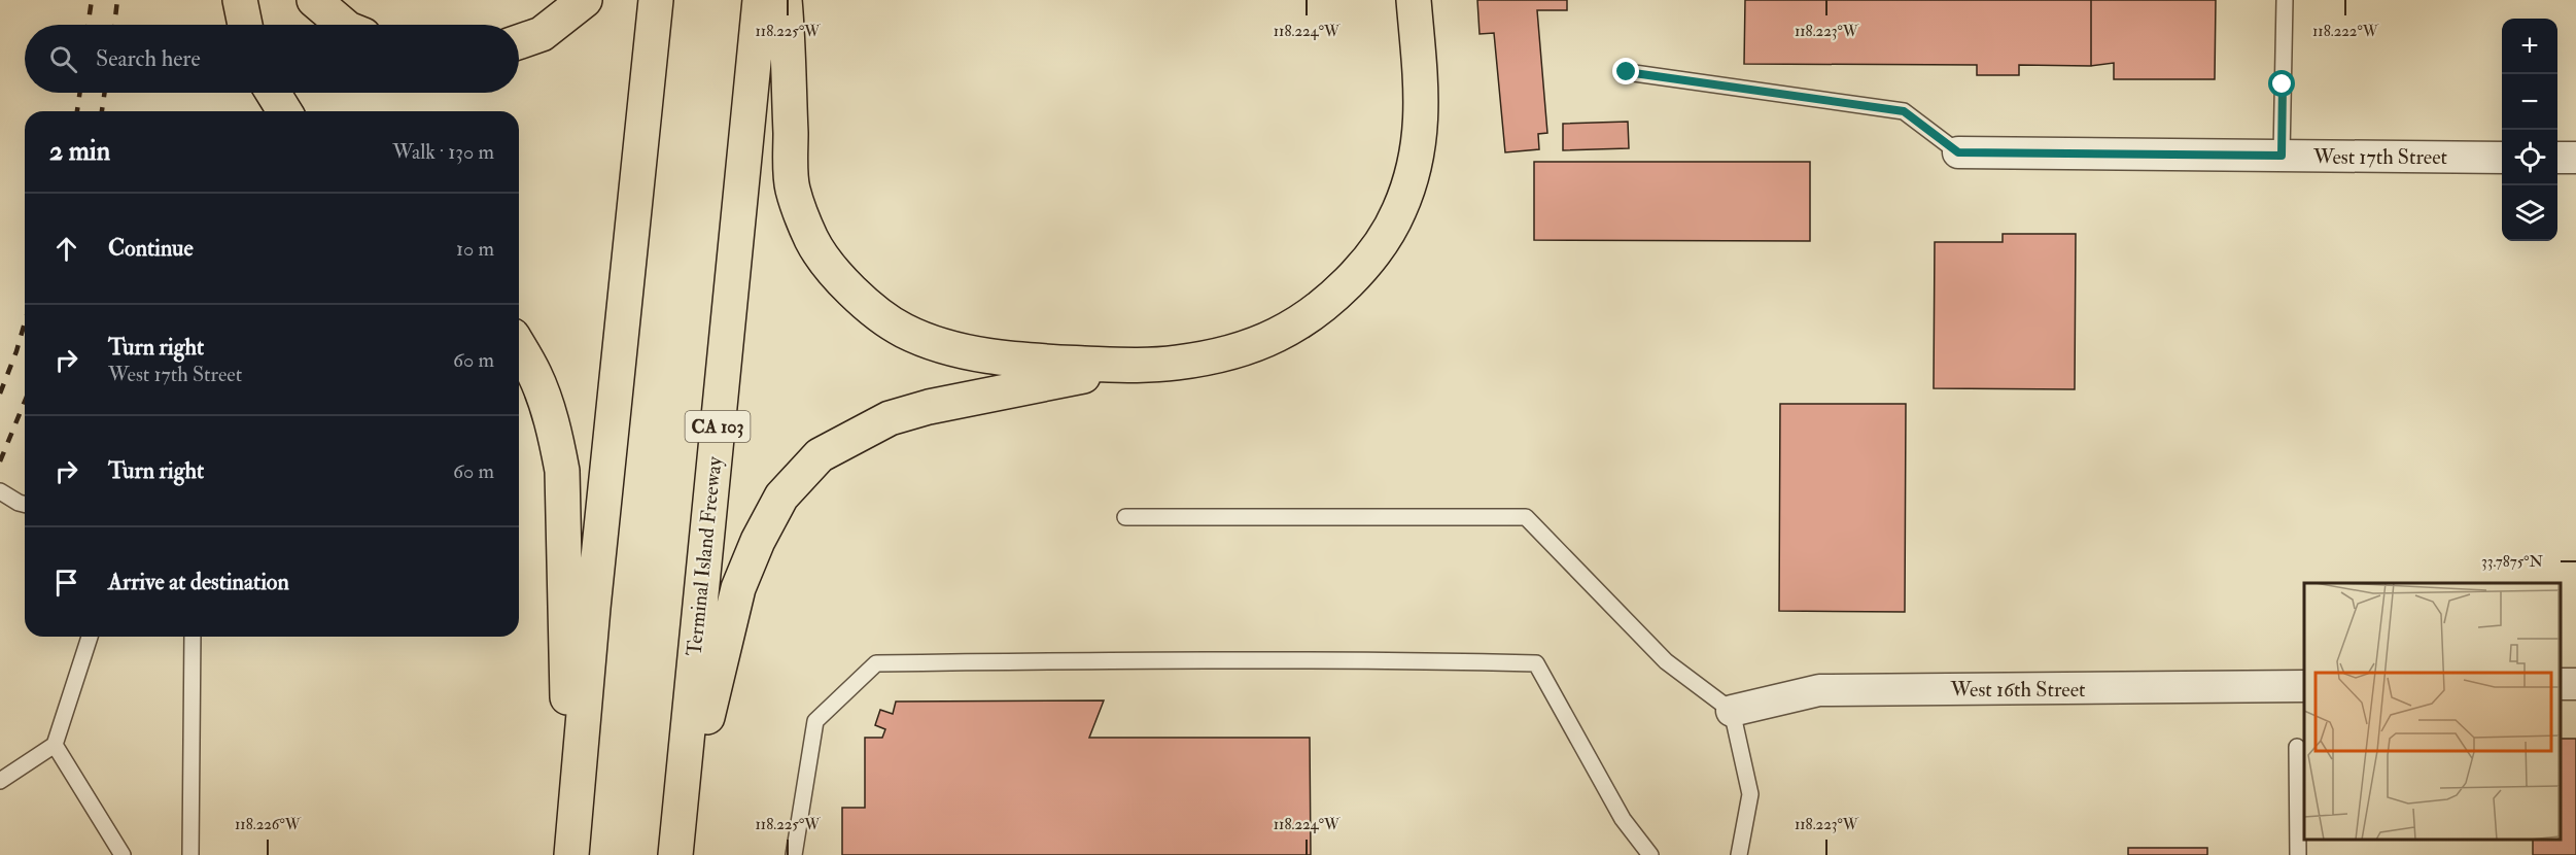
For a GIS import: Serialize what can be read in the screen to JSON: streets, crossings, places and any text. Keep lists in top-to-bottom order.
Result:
{
  "streets": {
    "highway": ["CA 103", "Terminal Island Freeway"],
    "street": ["West 17th Street", "West 16th Street"]
  },
  "page": {
    "map_buttons": ["+", "−"],
    "search": "Search here",
    "heading": ["2 min", "Walk · 130 m"],
    "list": [
      ["Continue", "10 m"],
      ["Turn right", "West 17th Street", "60 m"],
      ["Turn right", "60 m"],
      "Arrive at destination"
    ]
  },
  "coordinates": [
    "118.225°W",
    "118.224°W",
    "118.223°W",
    "118.222°W",
    "33.7875°N",
    "118.226°W"
  ]
}
